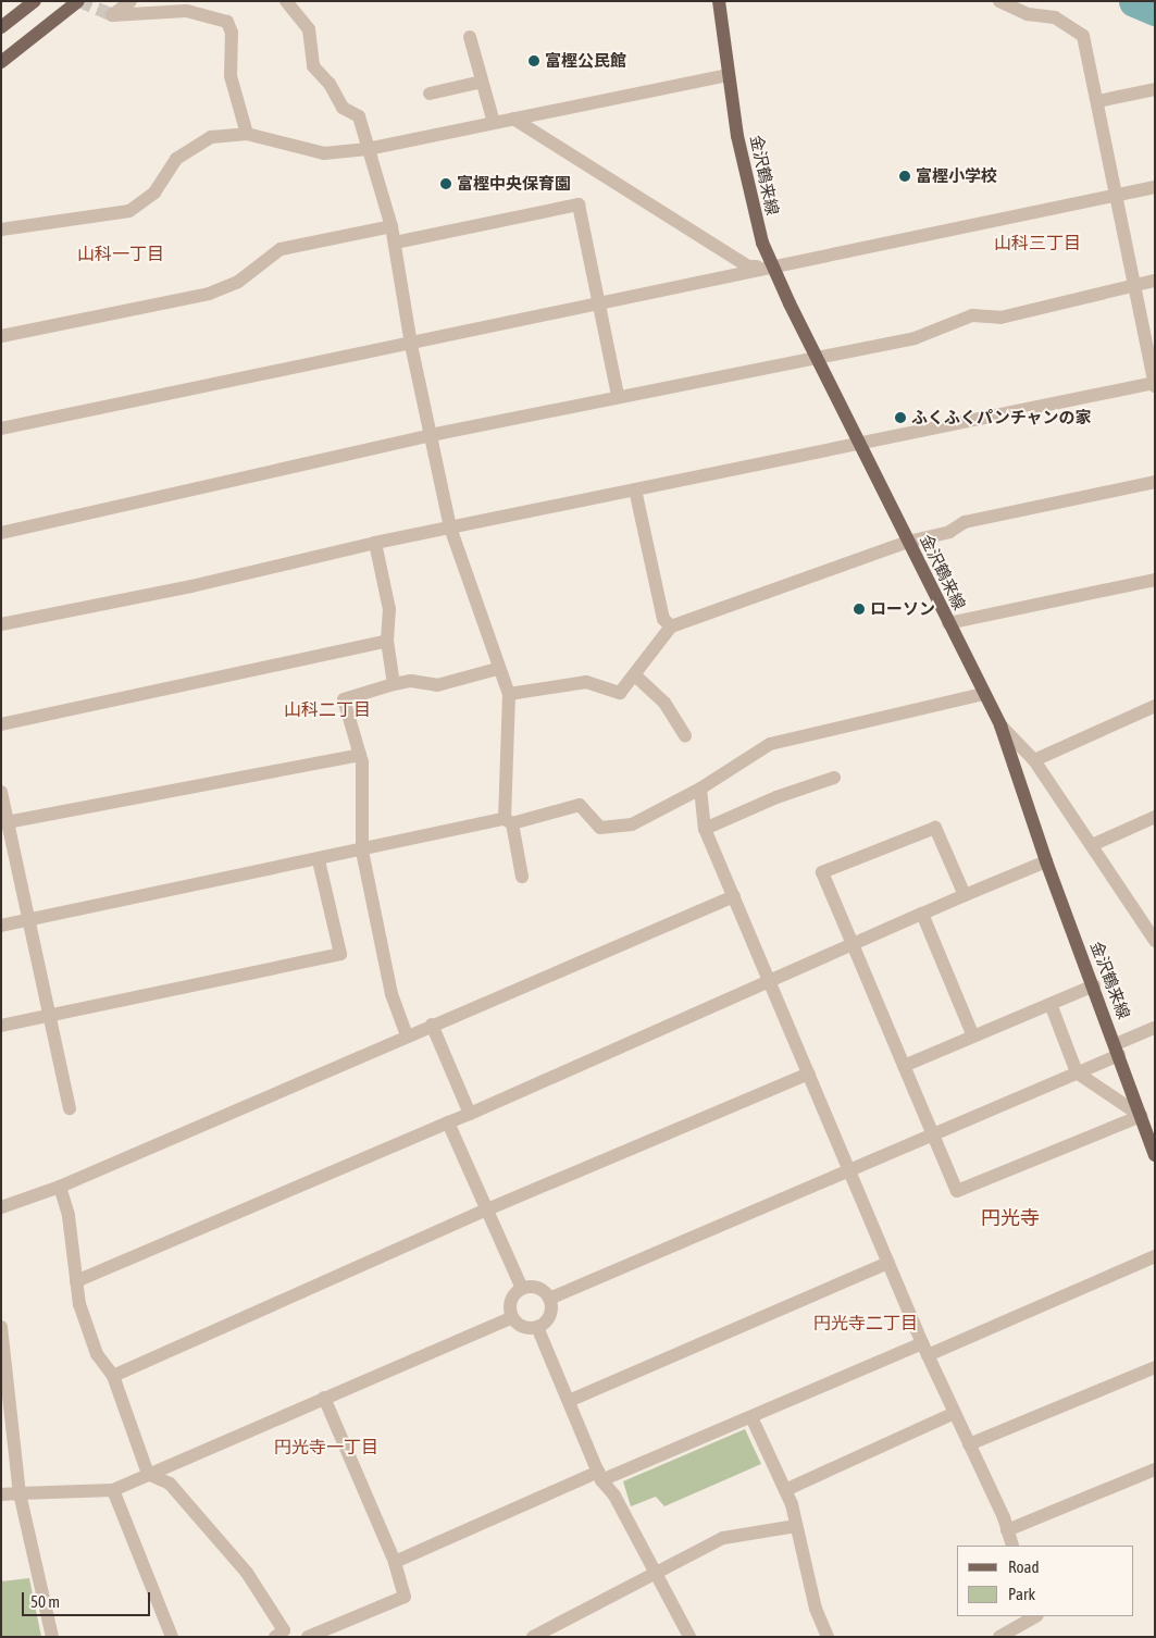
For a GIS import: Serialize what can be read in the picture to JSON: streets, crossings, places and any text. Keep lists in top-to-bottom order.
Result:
{
  "streets": {
    "main road": ["金沢鶴来線"]
  },
  "districts": [
    "山科三丁目",
    "山科一丁目",
    "山科二丁目",
    "円光寺",
    "円光寺二丁目",
    "円光寺一丁目"
  ],
  "places": [
    "富樫公民館",
    "富樫小学校",
    "富樫中央保育園",
    "ふくふくパンチャンの家",
    "ローソン"
  ],
  "legend": ["Road", "Park"],
  "scale_bar": "50 m"
}
